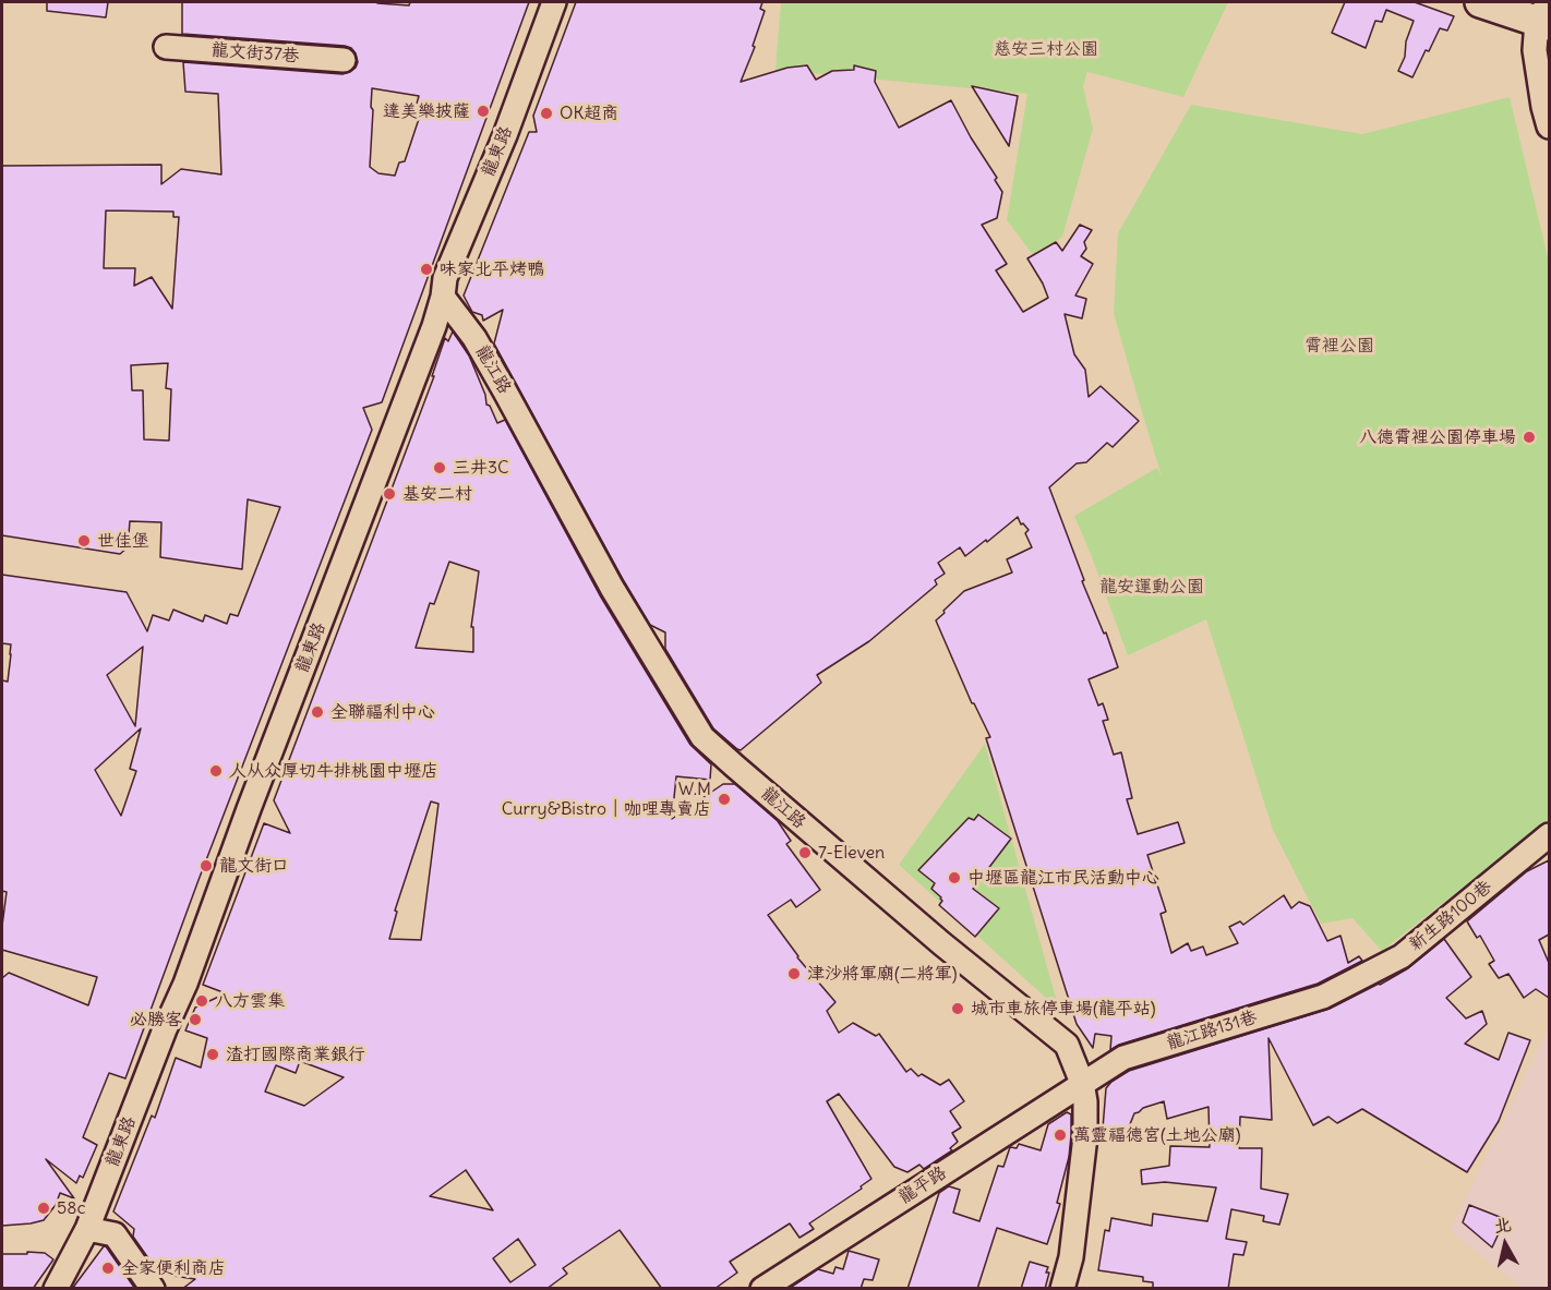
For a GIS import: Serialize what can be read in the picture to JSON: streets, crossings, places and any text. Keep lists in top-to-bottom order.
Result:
{
  "streets": {
    "street": [
      "龍文街37巷",
      "龍東路",
      "龍江路",
      "新生路100巷",
      "龍江路131巷",
      "龍平路"
    ]
  },
  "crossings": [
    ["龍東路", "龍江路"],
    ["龍江路", "龍江路131巷"],
    ["龍江路", "龍平路"],
    ["新生路100巷", "龍江路131巷"],
    ["龍江路131巷", "龍平路"]
  ],
  "parks": ["慈安三村公園", "霄裡公園", "龍安運動公園"],
  "places": [
    "達美樂披薩",
    "OK超商",
    "味家北平烤鴨",
    "八德霄裡公園停車場",
    "三井3C",
    "基安二村",
    "世佳堡",
    "全聯福利中心",
    "人从众厚切牛排桃園中壢店",
    "W.M Curry&Bistro｜咖哩專賣店",
    "7-Eleven",
    "龍文街口",
    "中壢區龍江市民活動中心",
    "津沙將軍廟(二將軍)",
    "八方雲集",
    "城市車旅停車場(龍平站)",
    "必勝客",
    "渣打國際商業銀行",
    "萬靈福德宮(土地公廟)",
    "58c",
    "全家便利商店"
  ],
  "north": "top"
}
